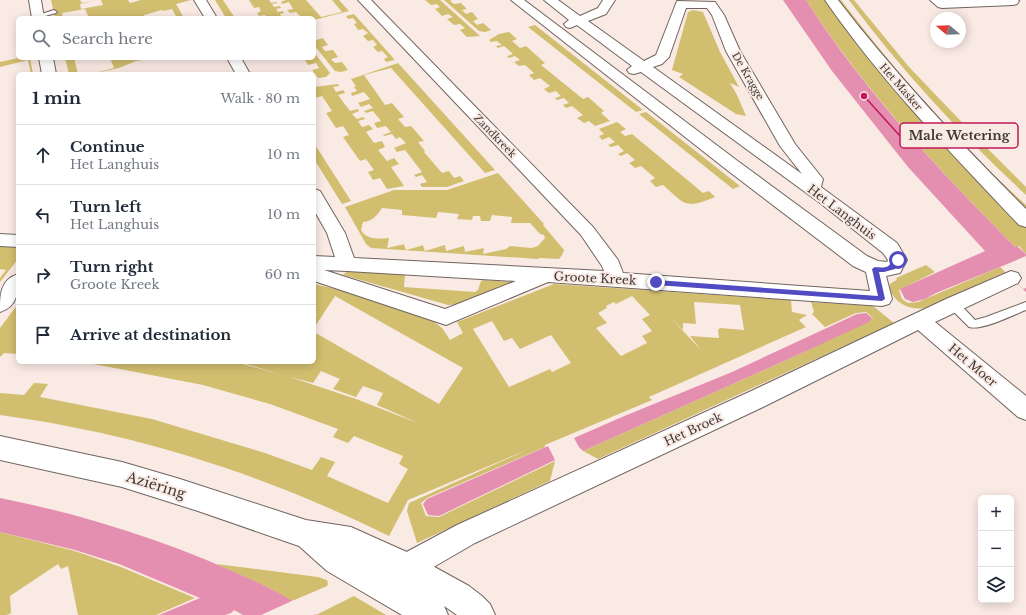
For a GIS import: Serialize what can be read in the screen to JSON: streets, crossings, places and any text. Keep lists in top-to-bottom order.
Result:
{
  "streets": {
    "street": [
      "De Kragge",
      "Het Masker",
      "Zandkreek",
      "Het Langhuis",
      "Groote Kreek",
      "Het Moer",
      "Het Broek",
      "Aziëring"
    ]
  },
  "crossings": [
    ["De Kragge", "Het Langhuis"],
    ["Zandkreek", "Groote Kreek"],
    ["Het Langhuis", "Groote Kreek"],
    ["Het Moer", "Het Broek"],
    ["Het Broek", "Aziëring"]
  ],
  "places": ["Male Wetering"],
  "north": "left",
  "page": {
    "search": "Search here",
    "heading": ["1 min", "Walk · 80 m"],
    "list": [
      ["Continue", "Het Langhuis", "10 m"],
      ["Turn left", "Het Langhuis", "10 m"],
      ["Turn right", "Groote Kreek", "60 m"],
      "Arrive at destination"
    ],
    "map_buttons": ["+", "−"]
  }
}
